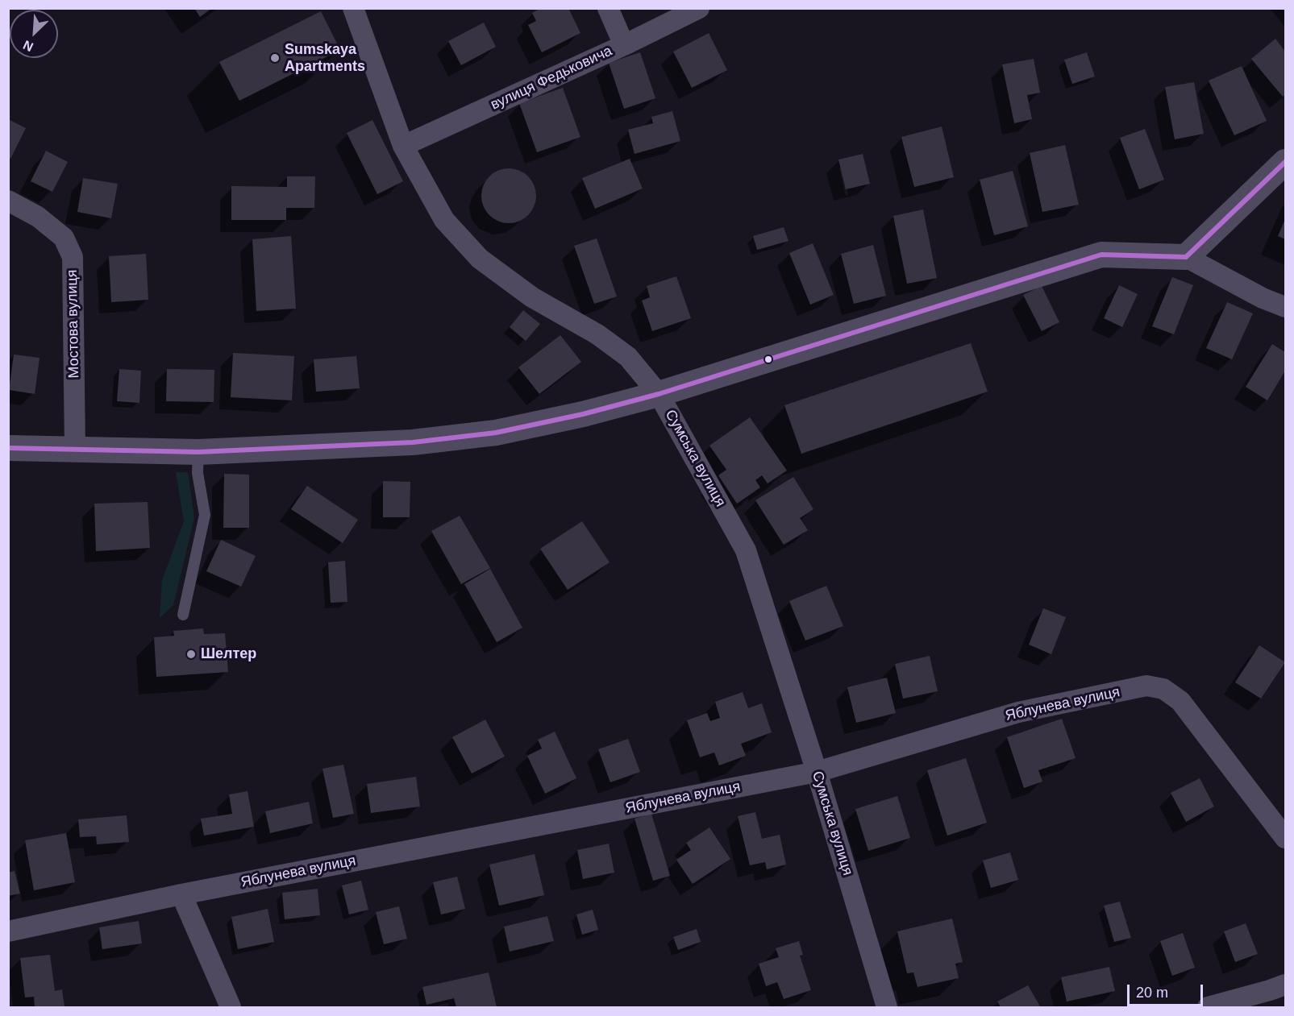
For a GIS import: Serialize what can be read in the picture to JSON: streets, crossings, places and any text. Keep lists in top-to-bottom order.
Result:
{
  "streets": {
    "street": [
      "вулиця Федьковича",
      "Мостова вулиця",
      "Сумська вулиця",
      "Яблунева вулиця"
    ]
  },
  "crossings": [
    ["вулиця Федьковича", "Сумська вулиця"],
    ["Сумська вулиця", "Яблунева вулиця"]
  ],
  "places": ["Sumskaya Apartments", "Шелтер"],
  "scale_bar": "20 m",
  "north": "bottom left"
}
